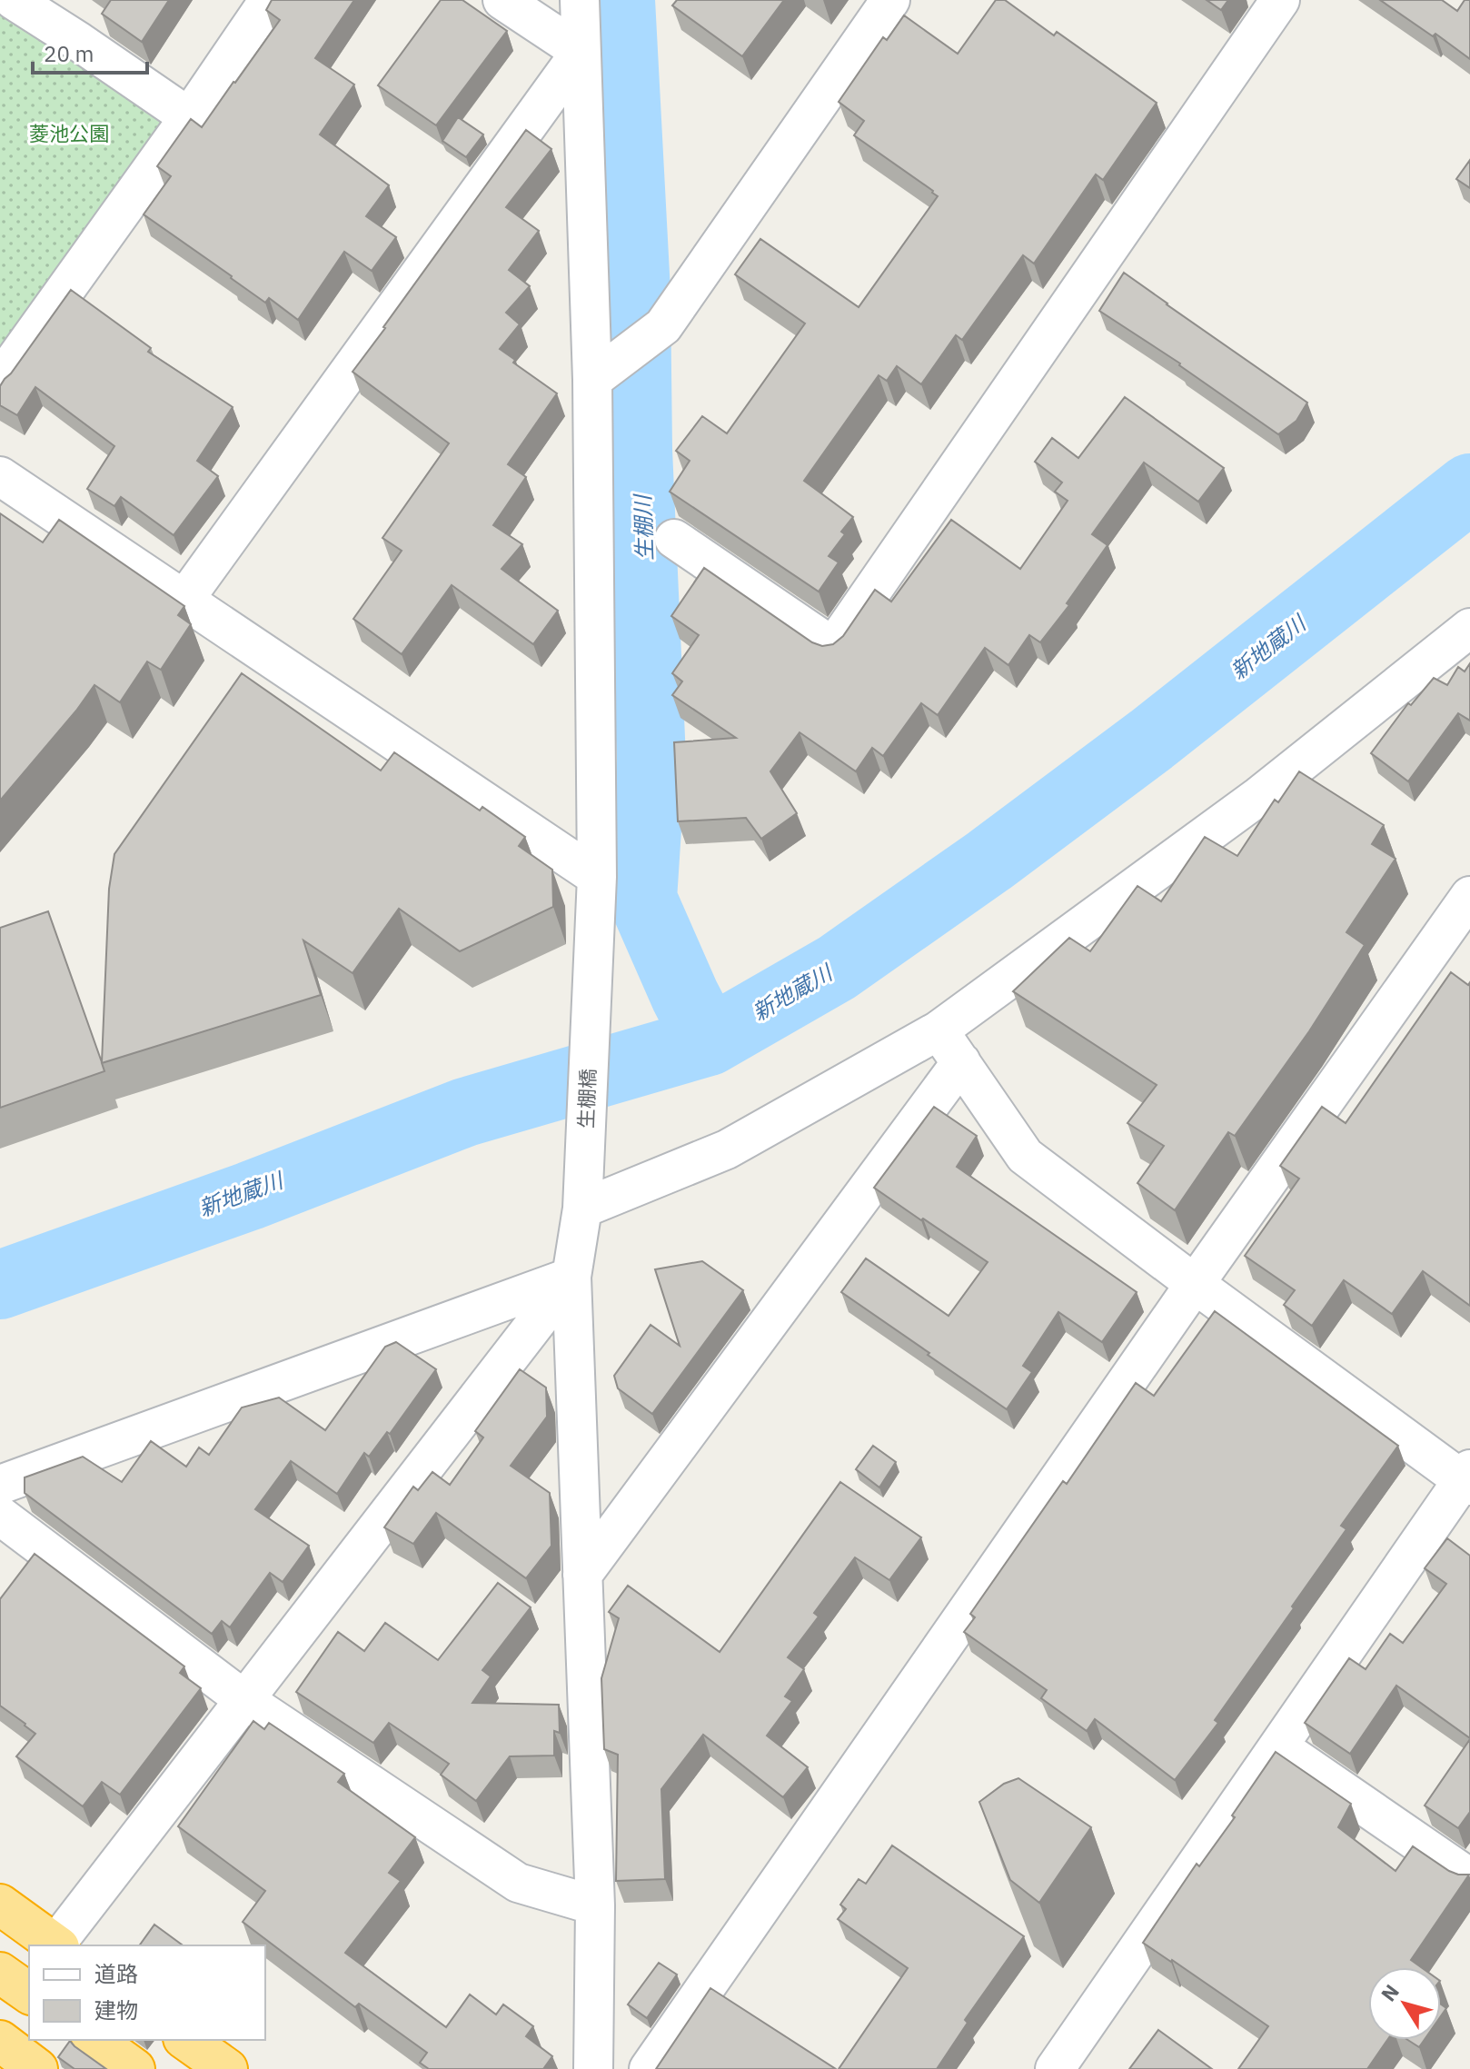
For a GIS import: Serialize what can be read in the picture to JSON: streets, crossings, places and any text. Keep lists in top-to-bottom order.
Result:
{
  "streets": {
    "street": ["生棚橋"]
  },
  "water": ["生棚川", "新地蔵川"],
  "parks": ["菱池公園"],
  "legend": ["道路", "建物"],
  "scale_bar": "20 m",
  "north": "top left"
}
